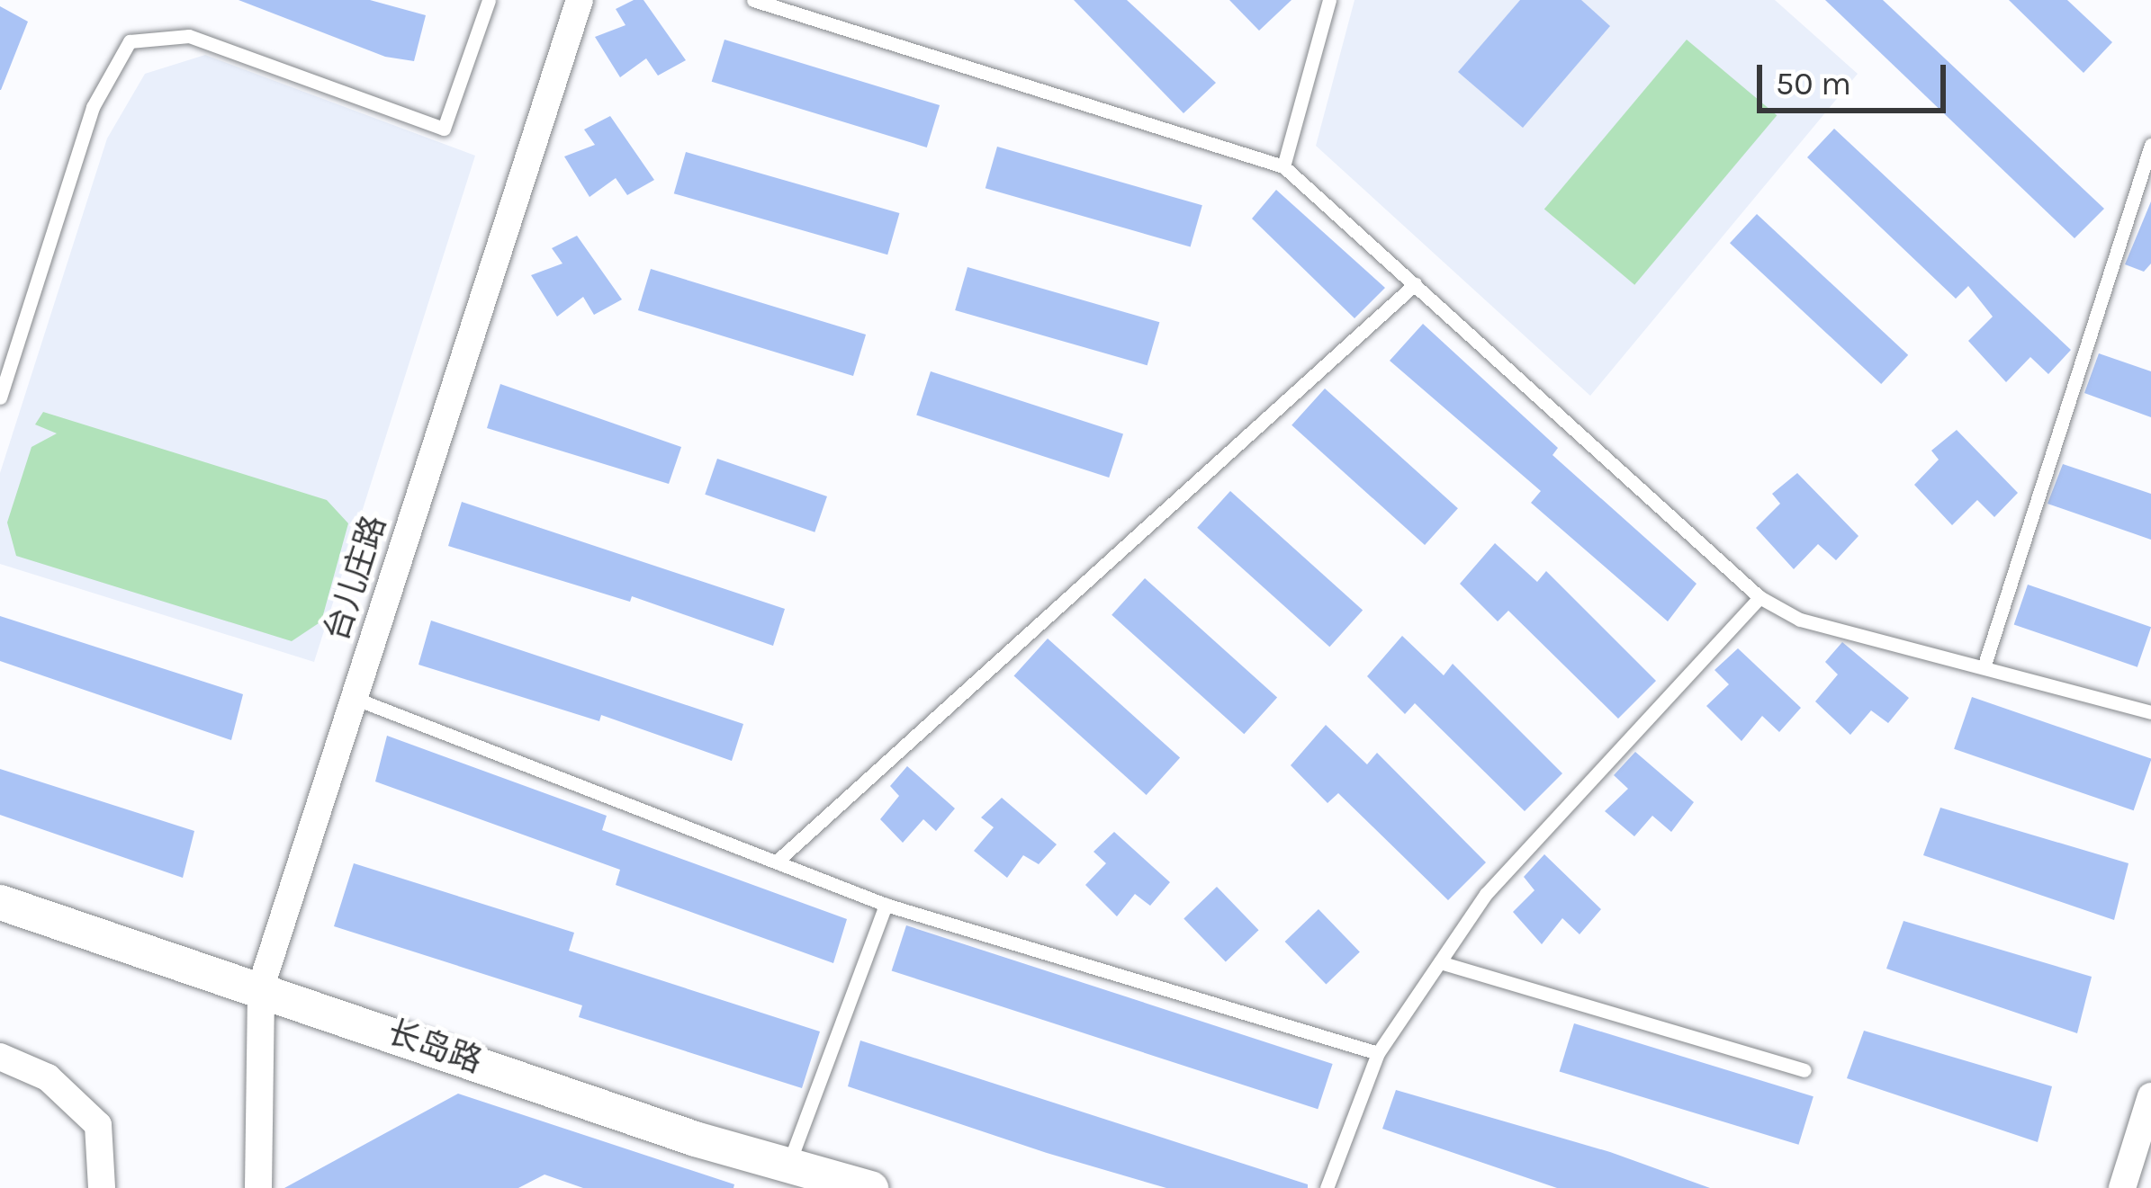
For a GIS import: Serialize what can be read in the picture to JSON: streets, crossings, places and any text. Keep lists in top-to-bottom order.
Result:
{
  "streets": {
    "street": ["台儿庄路", "长岛路"]
  },
  "crossings": [
    ["台儿庄路", "长岛路"]
  ],
  "scale_bar": "50 m"
}
